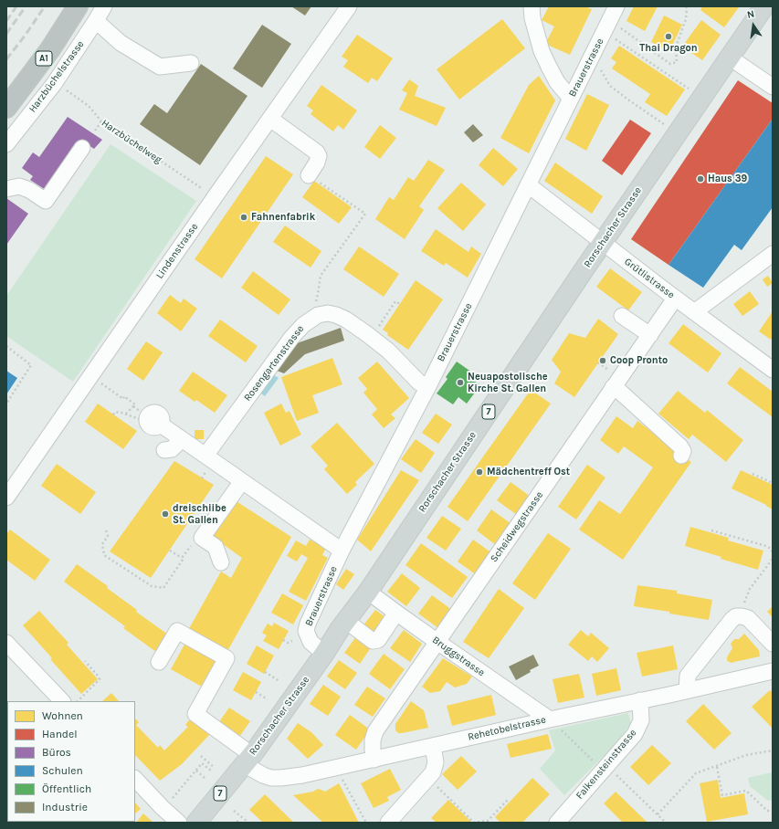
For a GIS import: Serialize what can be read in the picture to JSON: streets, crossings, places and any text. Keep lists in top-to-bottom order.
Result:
{
  "streets": {
    "highway": ["A1"],
    "main road": ["Rorschacher Strasse", "7"],
    "street": [
      "Brauerstrasse",
      "Harzbüchelstrasse",
      "Lindenstrasse",
      "Grütlistrasse",
      "Rosengartenstrasse",
      "Scheidwegstrasse",
      "Bruggstrasse",
      "Rehetobelstrasse",
      "Falkensteinstrasse"
    ],
    "path": ["Harzbüchelweg"]
  },
  "crossings": [
    ["Brauerstrasse", "Rorschacher Strasse"],
    ["Brauerstrasse", "Grütlistrasse"],
    ["Brauerstrasse", "Rosengartenstrasse"],
    ["Rorschacher Strasse", "Grütlistrasse"],
    ["Rorschacher Strasse", "Bruggstrasse"],
    ["Rorschacher Strasse", "Rehetobelstrasse"],
    ["Grütlistrasse", "Scheidwegstrasse"],
    ["Scheidwegstrasse", "Bruggstrasse"],
    ["Scheidwegstrasse", "Rehetobelstrasse"],
    ["Bruggstrasse", "Rehetobelstrasse"],
    ["Rehetobelstrasse", "Falkensteinstrasse"]
  ],
  "places": [
    "Thai Dragon",
    "Haus 39",
    "Fahnenfabrik",
    "Coop Pronto",
    "Neuapostolische Kirche St. Gallen",
    "Mädchentreff Ost",
    "dreischiibe St. Gallen"
  ],
  "legend": [
    "Wohnen",
    "Handel",
    "Büros",
    "Schulen",
    "Öffentlich",
    "Industrie"
  ],
  "north": "top"
}
